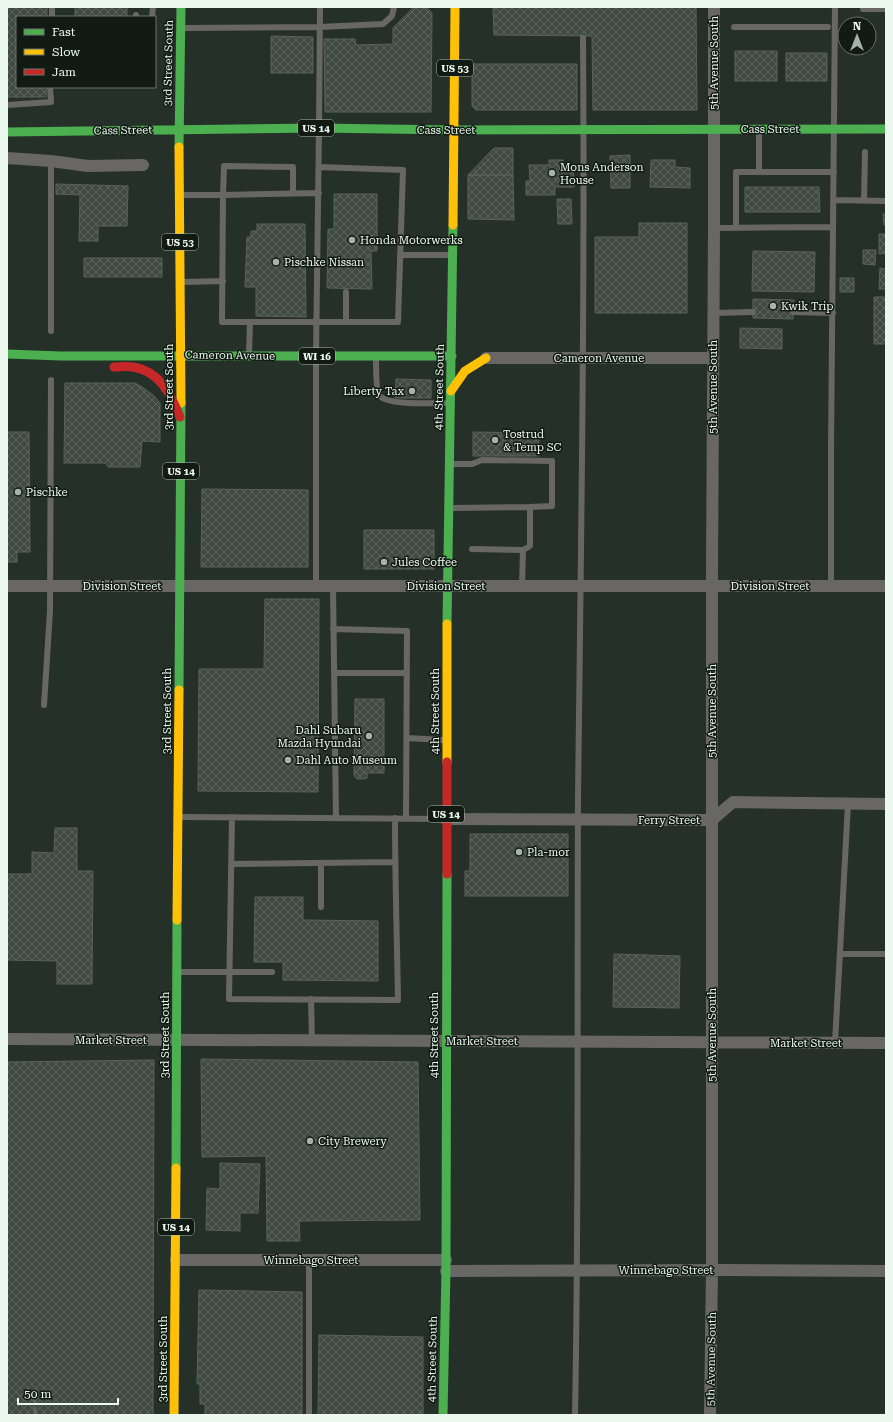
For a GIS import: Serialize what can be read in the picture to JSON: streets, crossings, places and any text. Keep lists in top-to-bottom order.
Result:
{
  "streets": {
    "main road": [
      "3rd Street South",
      "US 53",
      "US 14",
      "Cass Street",
      "Cameron Avenue",
      "WI 16",
      "4th Street South"
    ],
    "street": [
      "5th Avenue South",
      "Division Street",
      "Ferry Street",
      "Market Street",
      "Winnebago Street"
    ]
  },
  "crossings": [
    ["3rd Street South", "Cass Street"],
    ["3rd Street South", "Cameron Avenue"],
    ["3rd Street South", "Division Street"],
    ["3rd Street South", "Market Street"],
    ["3rd Street South", "Winnebago Street"],
    ["5th Avenue South", "Cass Street"],
    ["5th Avenue South", "Cameron Avenue"],
    ["5th Avenue South", "Division Street"],
    ["5th Avenue South", "Ferry Street"],
    ["5th Avenue South", "Market Street"],
    ["5th Avenue South", "Winnebago Street"],
    ["Cass Street", "4th Street South"],
    ["Cameron Avenue", "4th Street South"],
    ["4th Street South", "Division Street"],
    ["4th Street South", "Ferry Street"],
    ["4th Street South", "Market Street"],
    ["4th Street South", "Winnebago Street"]
  ],
  "places": [
    "Mons Anderson House",
    "Honda Motorwerks",
    "Pischke Nissan",
    "Kwik Trip",
    "Liberty Tax",
    "Tostrud & Temp SC",
    "Pischke",
    "Jules Coffee",
    "Dahl Subaru Mazda Hyundai",
    "Dahl Auto Museum",
    "Pla-mor",
    "City Brewery"
  ],
  "legend": ["Fast", "Slow", "Jam"],
  "scale_bar": "50 m",
  "north": "top"
}
